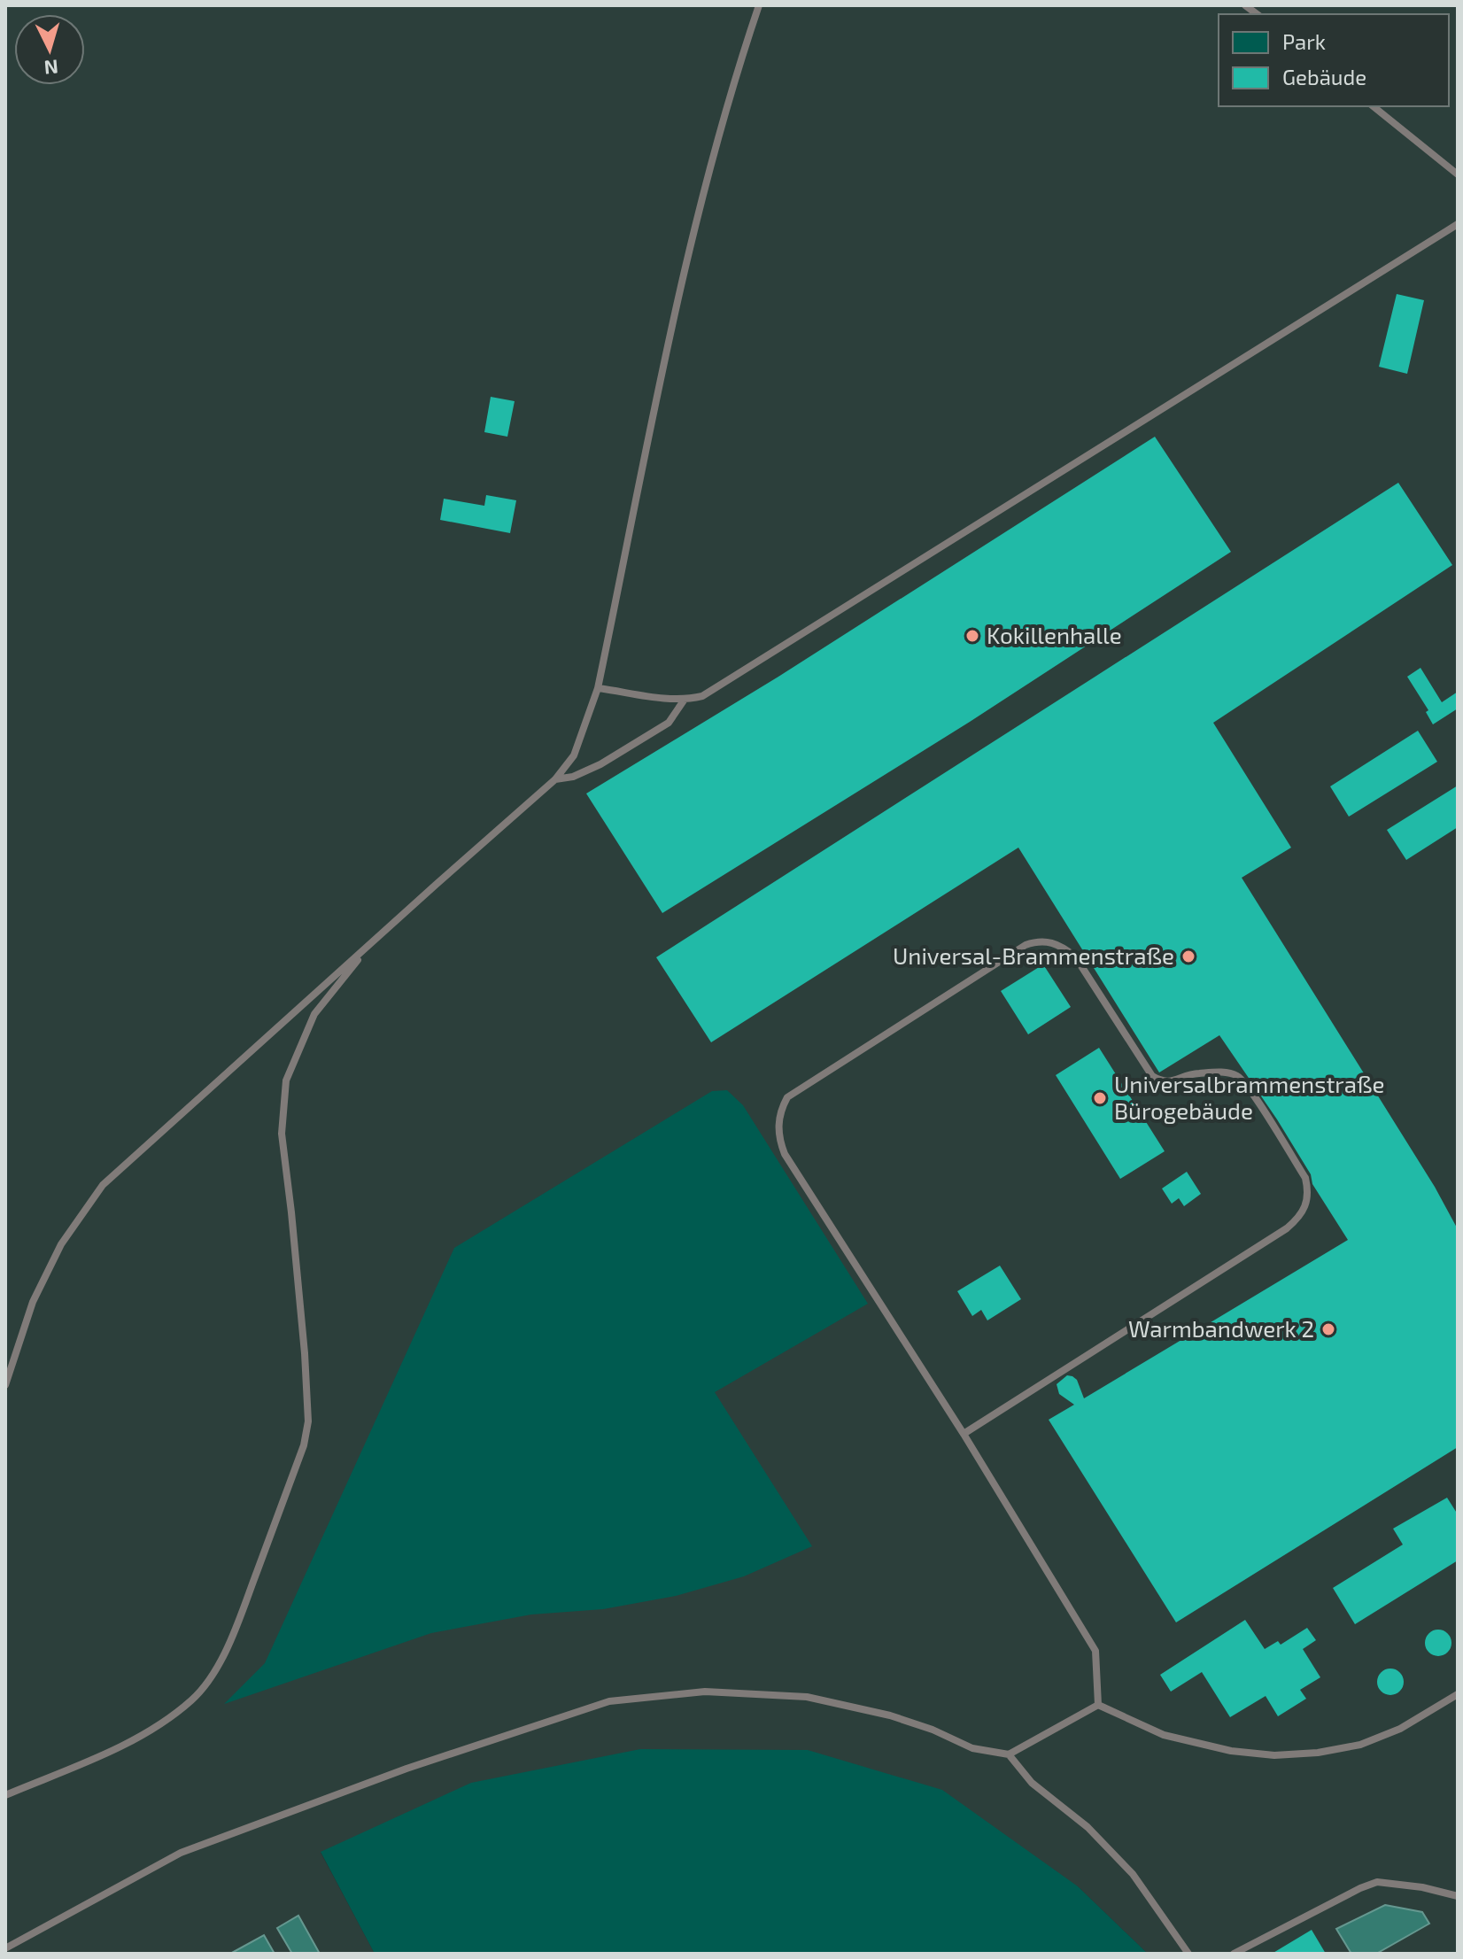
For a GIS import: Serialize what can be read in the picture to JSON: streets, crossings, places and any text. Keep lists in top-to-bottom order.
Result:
{
  "places": [
    "Kokillenhalle",
    "Universal-Brammenstraße",
    "Universalbrammenstraße Bürogebäude",
    "Warmbandwerk 2"
  ],
  "legend": ["Park", "Gebäude"],
  "north": "bottom"
}
